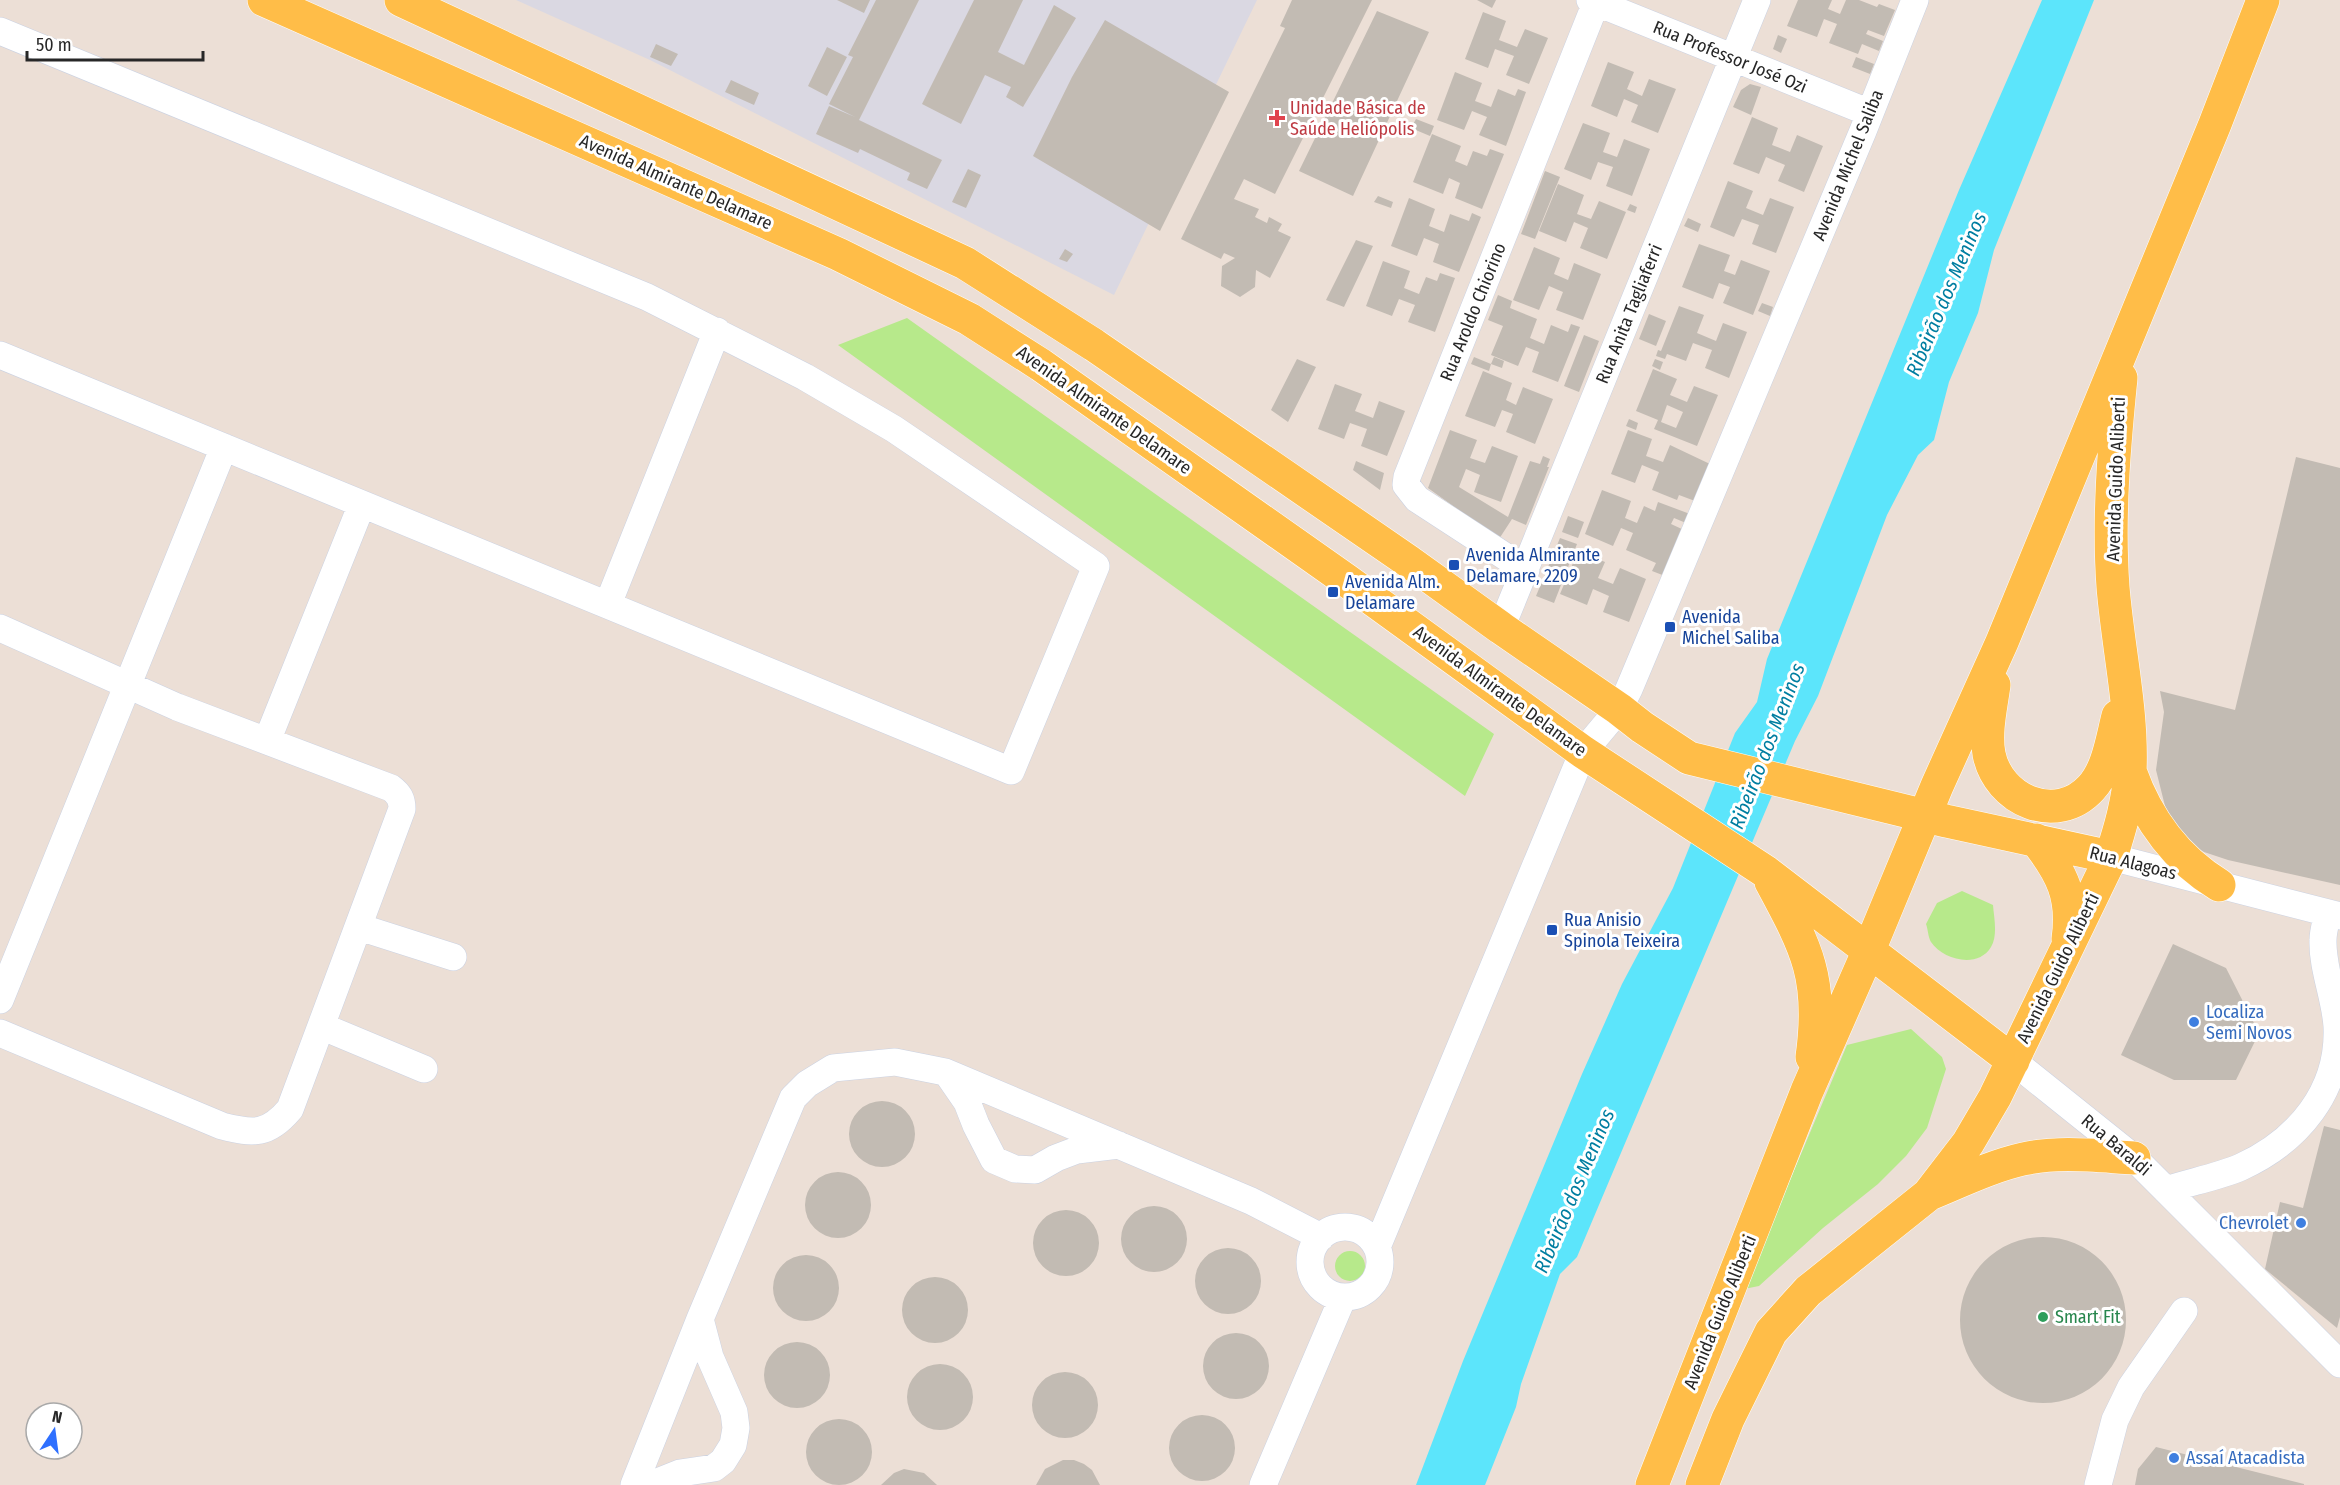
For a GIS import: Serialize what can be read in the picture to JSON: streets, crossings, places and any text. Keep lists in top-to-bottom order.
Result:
{
  "streets": {
    "main road": [
      "Avenida Almirante Delamare",
      "Avenida Guido Aliberti",
      "Rua Alagoas",
      "Rua Baraldi"
    ],
    "street": [
      "Rua Professor José Ozi",
      "Avenida Michel Saliba",
      "Rua Aroldo Chiorino",
      "Rua Anita Tagliaferri"
    ]
  },
  "crossings": [
    ["Rua Professor José Ozi", "Avenida Michel Saliba"],
    ["Rua Professor José Ozi", "Rua Aroldo Chiorino"],
    ["Rua Professor José Ozi", "Rua Anita Tagliaferri"],
    ["Avenida Michel Saliba", "Avenida Almirante Delamare"],
    ["Avenida Almirante Delamare", "Avenida Guido Aliberti"],
    ["Avenida Almirante Delamare", "Rua Baraldi"],
    ["Rua Aroldo Chiorino", "Rua Anita Tagliaferri"],
    ["Avenida Guido Aliberti", "Rua Alagoas"],
    ["Avenida Guido Aliberti", "Rua Baraldi"]
  ],
  "water": ["Ribeirão dos Meninos"],
  "places": {
    "health": ["Unidade Básica de Saúde Heliópolis"],
    "transit": [
      "Avenida Almirante Delamare, 2209",
      "Avenida Alm. Delamare",
      "Avenida Michel Saliba",
      "Rua Anisio Spinola Teixeira"
    ],
    "other": [
      "Localiza Semi Novos",
      "Chevrolet",
      "Smart Fit",
      "Assaí Atacadista"
    ]
  },
  "scale_bar": "50 m",
  "north": "top"
}
